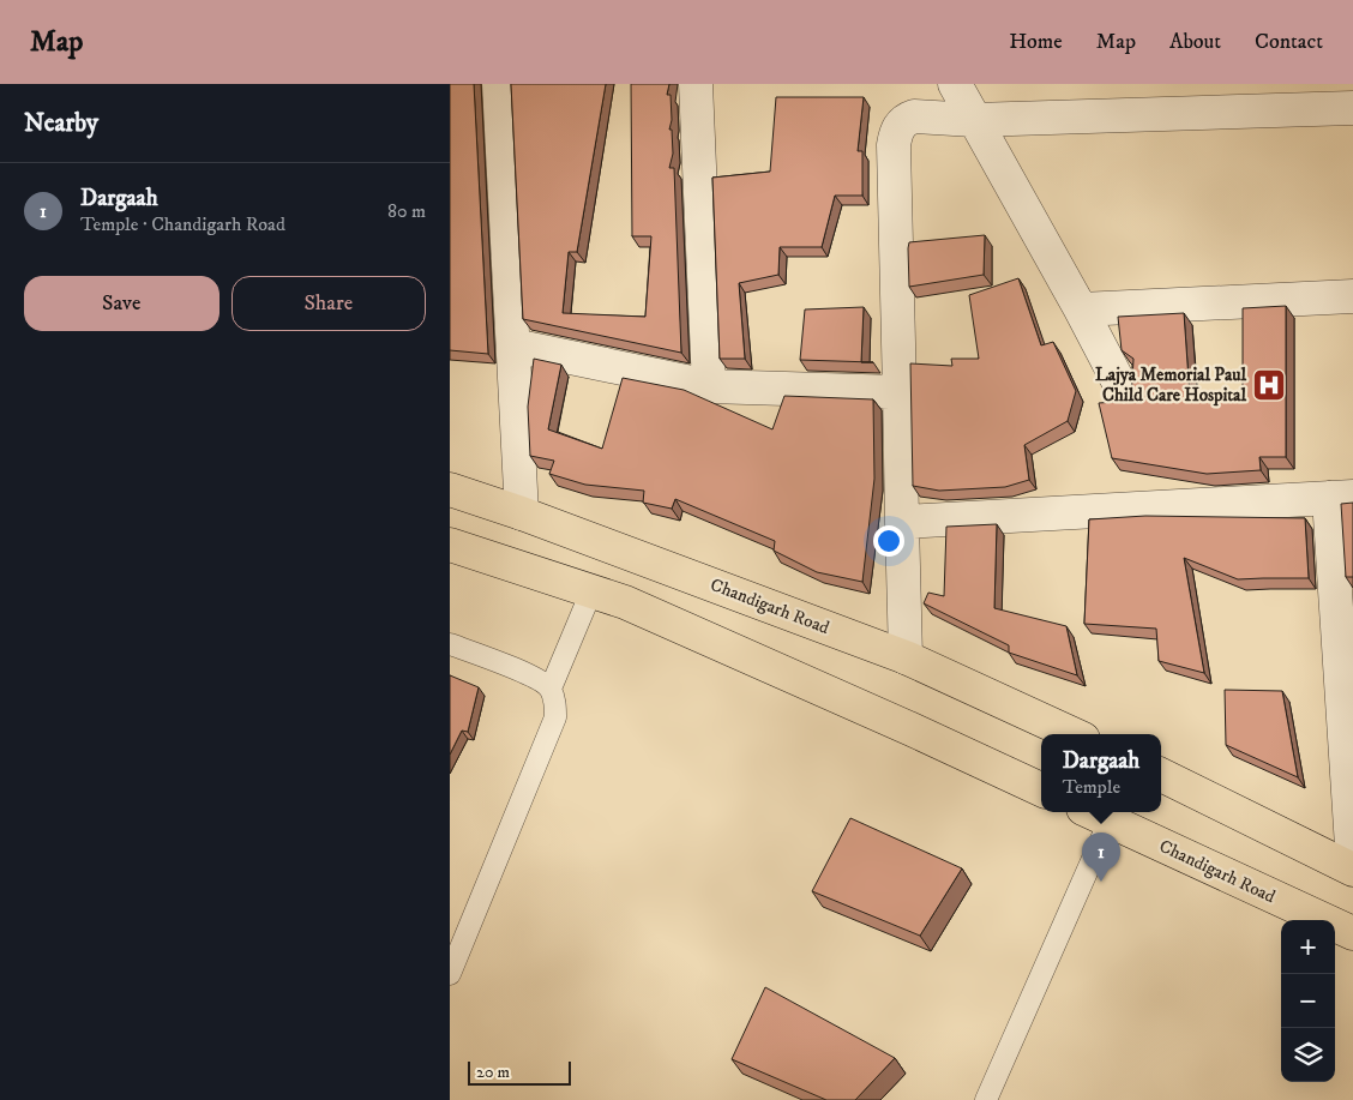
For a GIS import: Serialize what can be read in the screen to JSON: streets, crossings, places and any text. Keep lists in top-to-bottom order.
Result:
{
  "streets": {
    "main road": ["Chandigarh Road"]
  },
  "places": {
    "hospital": ["Lajya Memorial Paul Child Care Hospital"]
  },
  "scale_bar": "20 m",
  "page": {
    "header": "Map",
    "nav": [
      "Home",
      "Map",
      "About",
      "Contact"
    ],
    "heading": "Nearby",
    "list": [
      {
        "mark": "1",
        "name": "Dargaah",
        "note": "Temple · Chandigarh Road",
        "value": "80 m"
      }
    ],
    "buttons": ["Save", "Share"],
    "popup": ["Dargaah", "Temple"],
    "pins": "1",
    "map_buttons": ["+", "−"],
    "scale": "20 m"
  }
}
